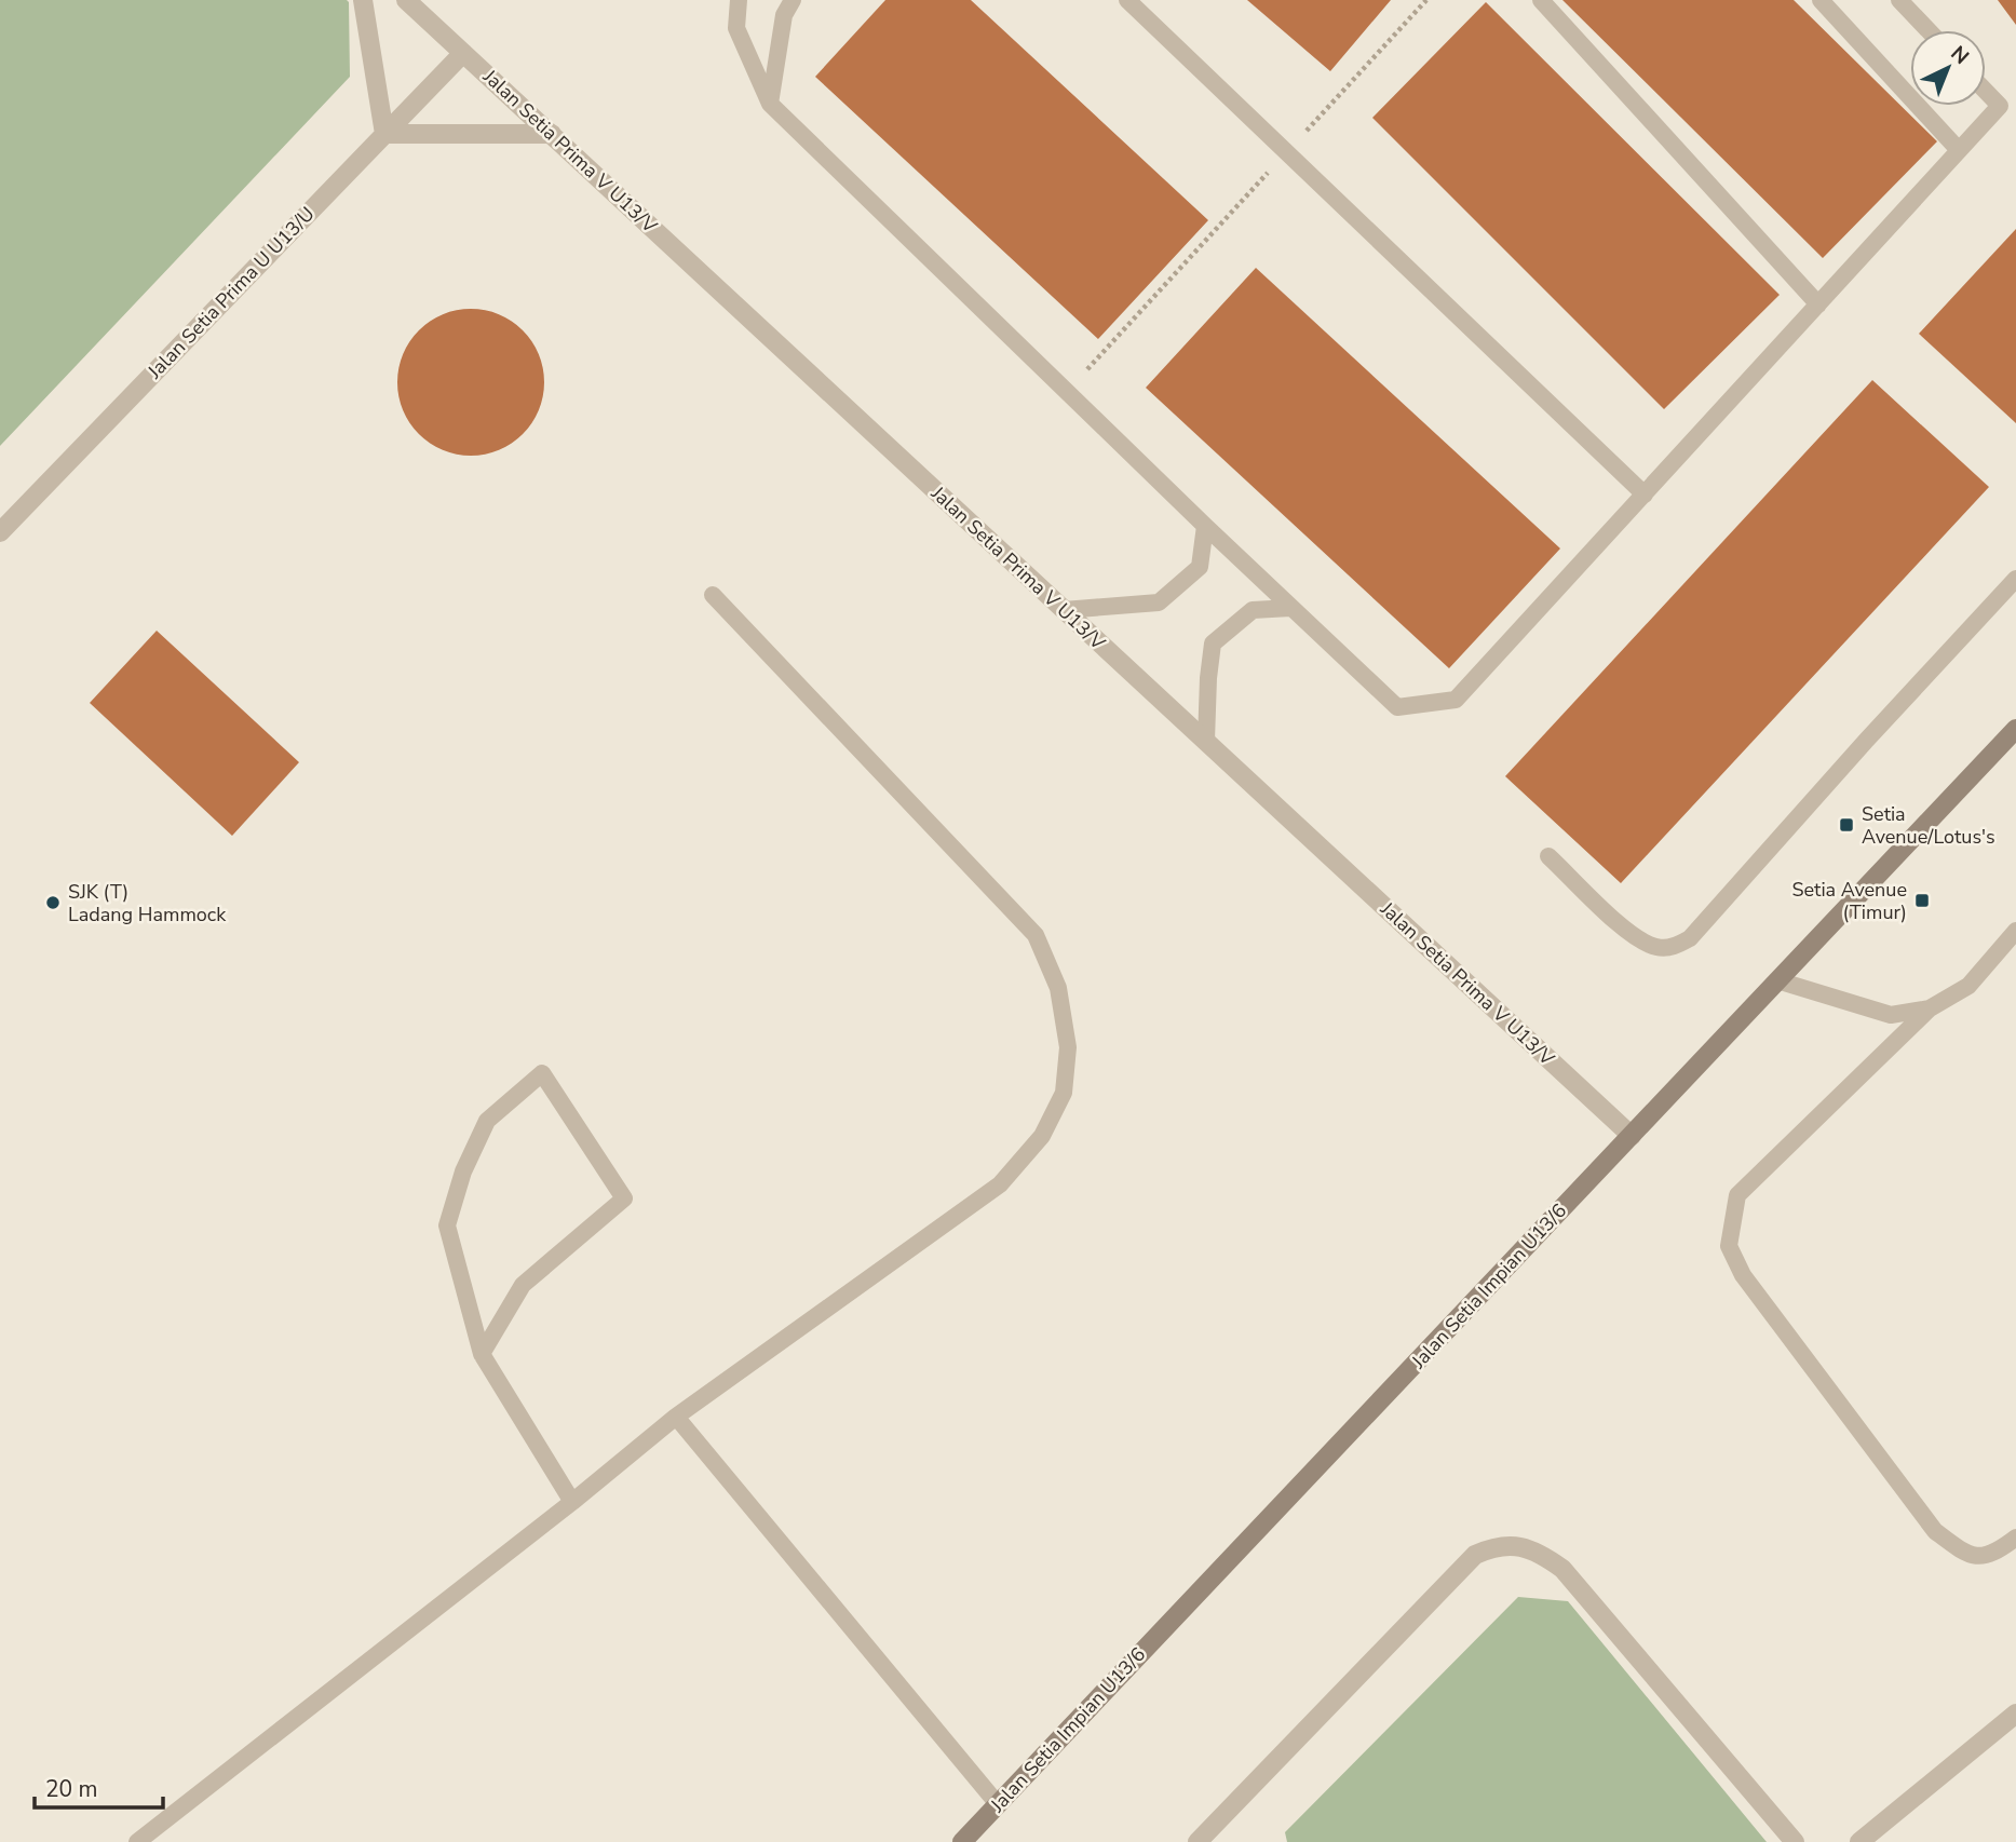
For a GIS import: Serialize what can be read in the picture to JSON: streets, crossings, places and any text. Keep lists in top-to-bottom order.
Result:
{
  "streets": {
    "street": ["Jalan Setia Prima V U13/V", "Jalan Setia Prima U U13/U", "Jalan Setia Impian U13/6"]
  },
  "crossings": [
    ["Jalan Setia Prima V U13/V", "Jalan Setia Prima U U13/U"],
    ["Jalan Setia Prima V U13/V", "Jalan Setia Impian U13/6"]
  ],
  "places": {
    "transit": ["Setia Avenue/Lotus's", "Setia Avenue (Timur)"],
    "other": ["SJK (T) Ladang Hammock"]
  },
  "scale_bar": "20 m",
  "north": "top right"
}
